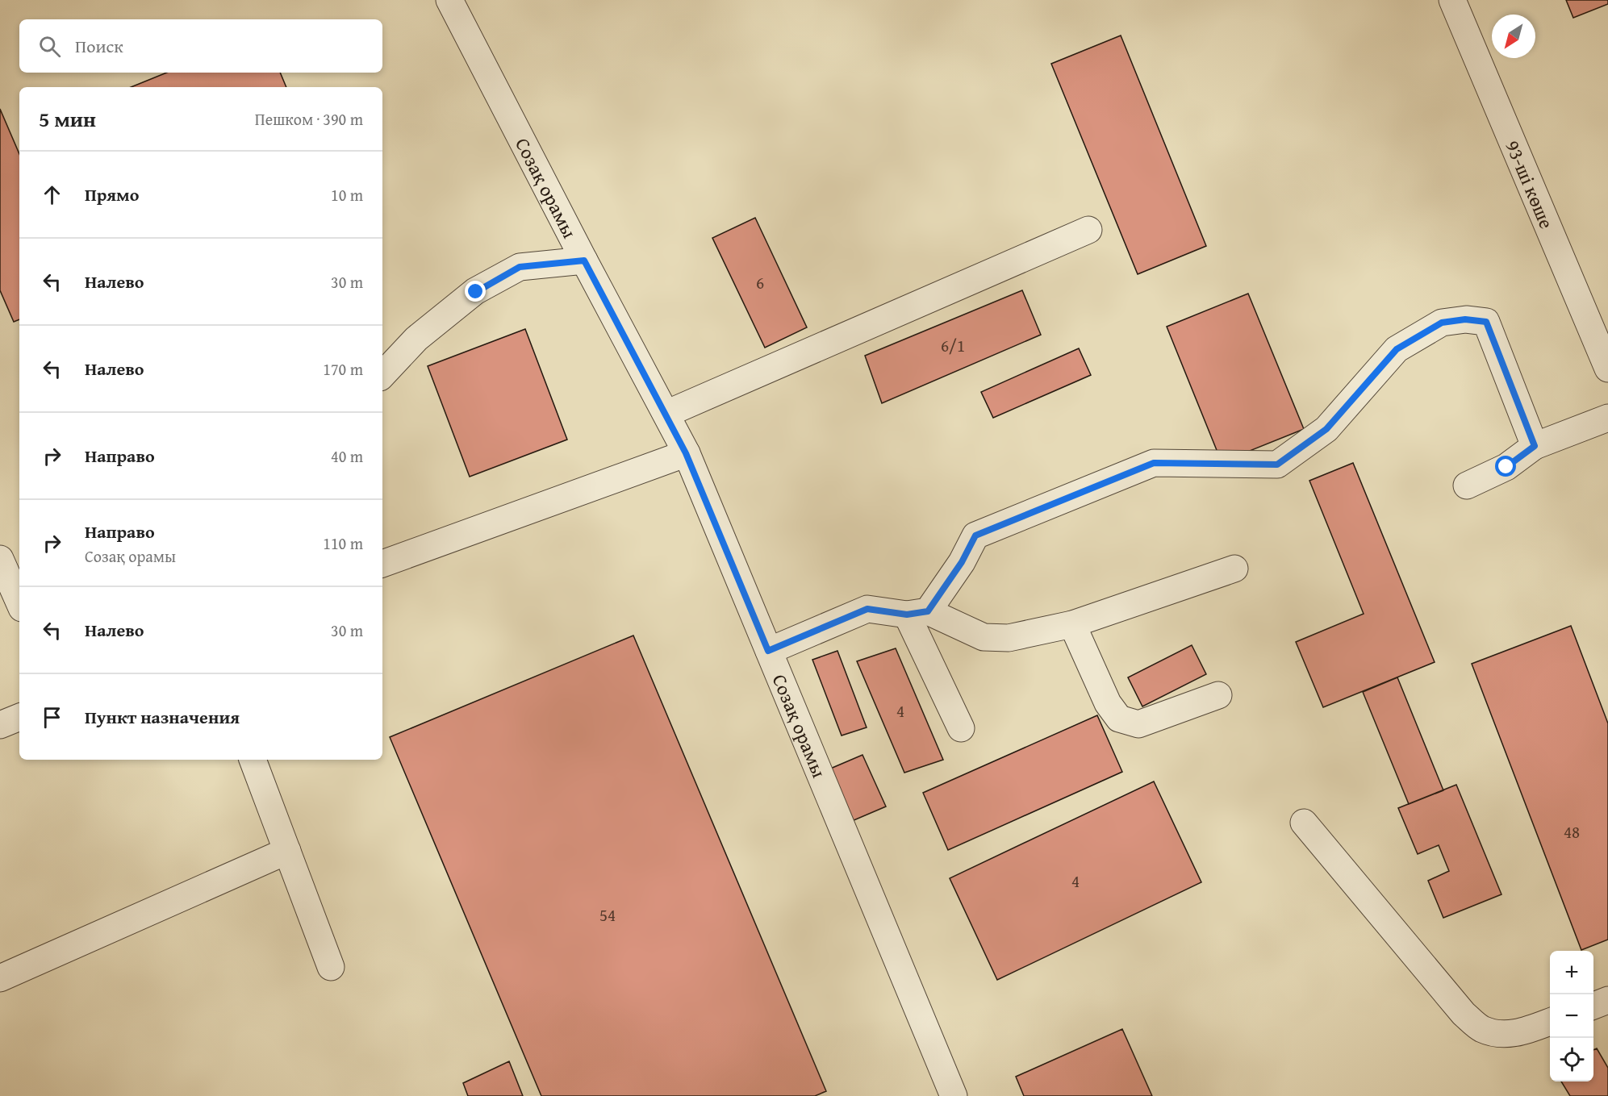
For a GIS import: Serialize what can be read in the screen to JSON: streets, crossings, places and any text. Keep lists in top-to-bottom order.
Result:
{
  "streets": {
    "lane": ["93-ші көше", "Созақ орамы"]
  },
  "house_numbers": [
    "6",
    "6/1",
    "4",
    "48",
    "4",
    "54"
  ],
  "north": "bottom left",
  "page": {
    "search": "Поиск",
    "heading": ["5 мин", "Пешком · 390 m"],
    "list": [
      ["Прямо", "10 m"],
      ["Налево", "30 m"],
      ["Налево", "170 m"],
      ["Направо", "40 m"],
      ["Направо", "Созақ орамы", "110 m"],
      ["Налево", "30 m"],
      "Пункт назначения"
    ],
    "map_buttons": ["+", "−"]
  }
}
